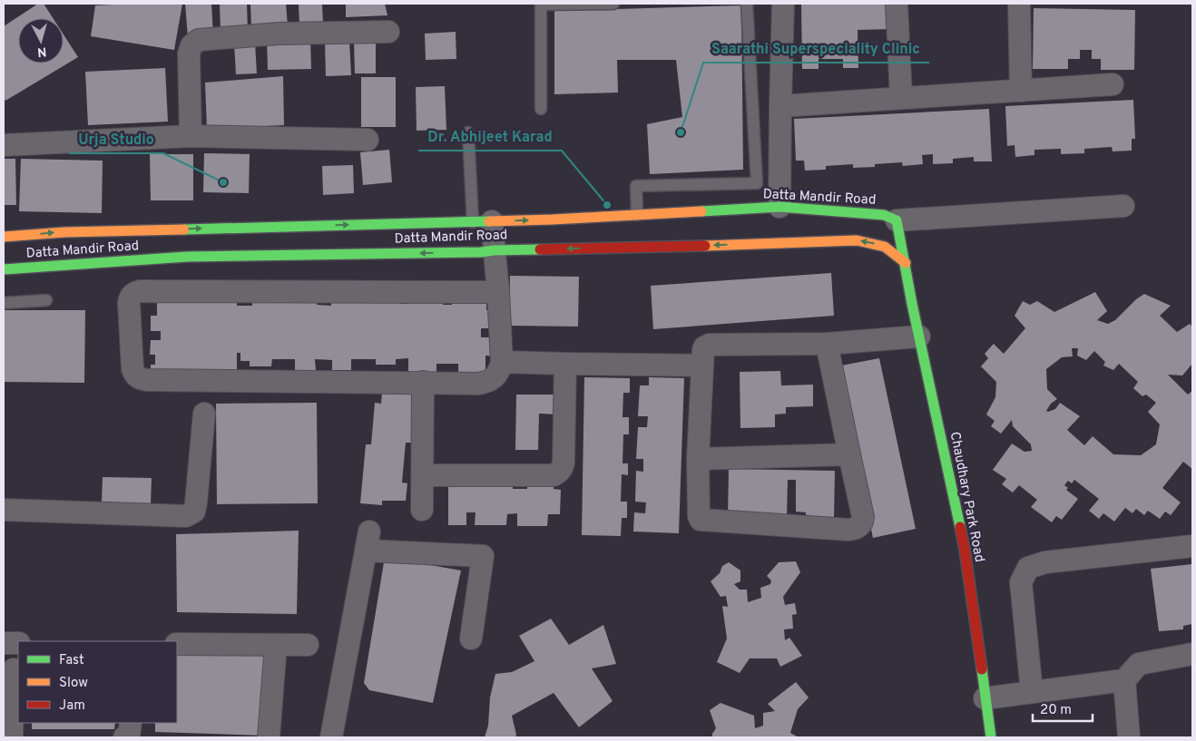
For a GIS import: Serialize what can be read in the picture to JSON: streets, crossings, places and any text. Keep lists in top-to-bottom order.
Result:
{
  "streets": {
    "street": ["Datta Mandir Road", "Chaudhary Park Road"]
  },
  "crossings": [
    ["Datta Mandir Road", "Chaudhary Park Road"]
  ],
  "places": ["Saarathi Superspeciality Clinic", "Urja Studio", "Dr. Abhijeet Karad"],
  "legend": ["Fast", "Slow", "Jam"],
  "scale_bar": "20 m",
  "north": "bottom"
}
